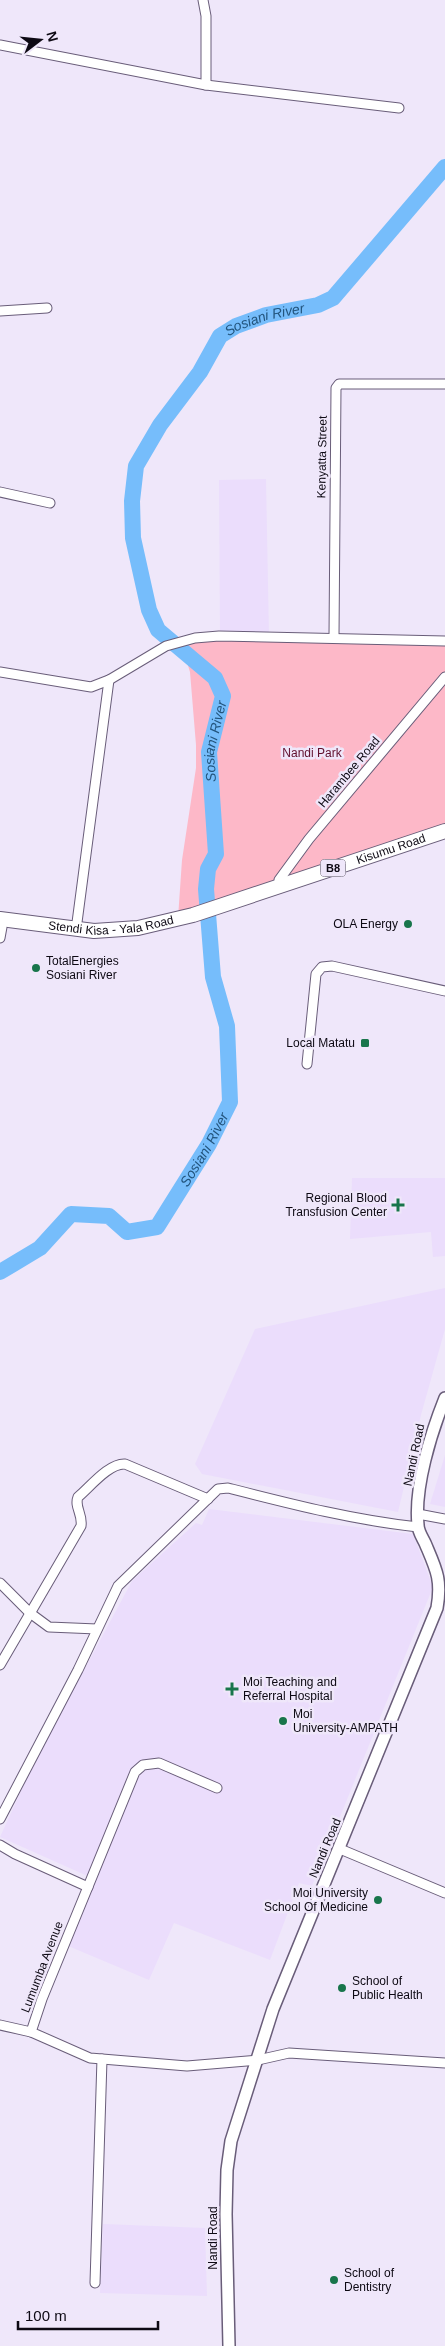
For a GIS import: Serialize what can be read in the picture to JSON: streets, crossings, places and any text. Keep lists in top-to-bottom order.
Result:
{
  "streets": {
    "highway": ["Kisumu Road", "B8", "Stendi Kisa - Yala Road"],
    "street": [
      "Kenyatta Street",
      "Harambee Road",
      "Nandi Road",
      "Lumumba Avenue"
    ]
  },
  "crossings": [
    ["Harambee Road", "Kisumu Road"],
    ["Kisumu Road", "Stendi Kisa - Yala Road"],
    ["B8", "Stendi Kisa - Yala Road"],
    ["Nandi Road", "Lumumba Avenue"]
  ],
  "water": ["Sosiani River"],
  "parks": ["Nandi Park"],
  "places": {
    "other": [
      "OLA Energy",
      "TotalEnergies Sosiani River",
      "Moi University-AMPATH",
      "Moi University School Of Medicine",
      "School of Public Health",
      "School of Dentistry"
    ],
    "transit": ["Local Matatu"],
    "health": ["Regional Blood Transfusion Center", "Moi Teaching and Referral Hospital"]
  },
  "scale_bar": "100 m",
  "north": "right"
}
